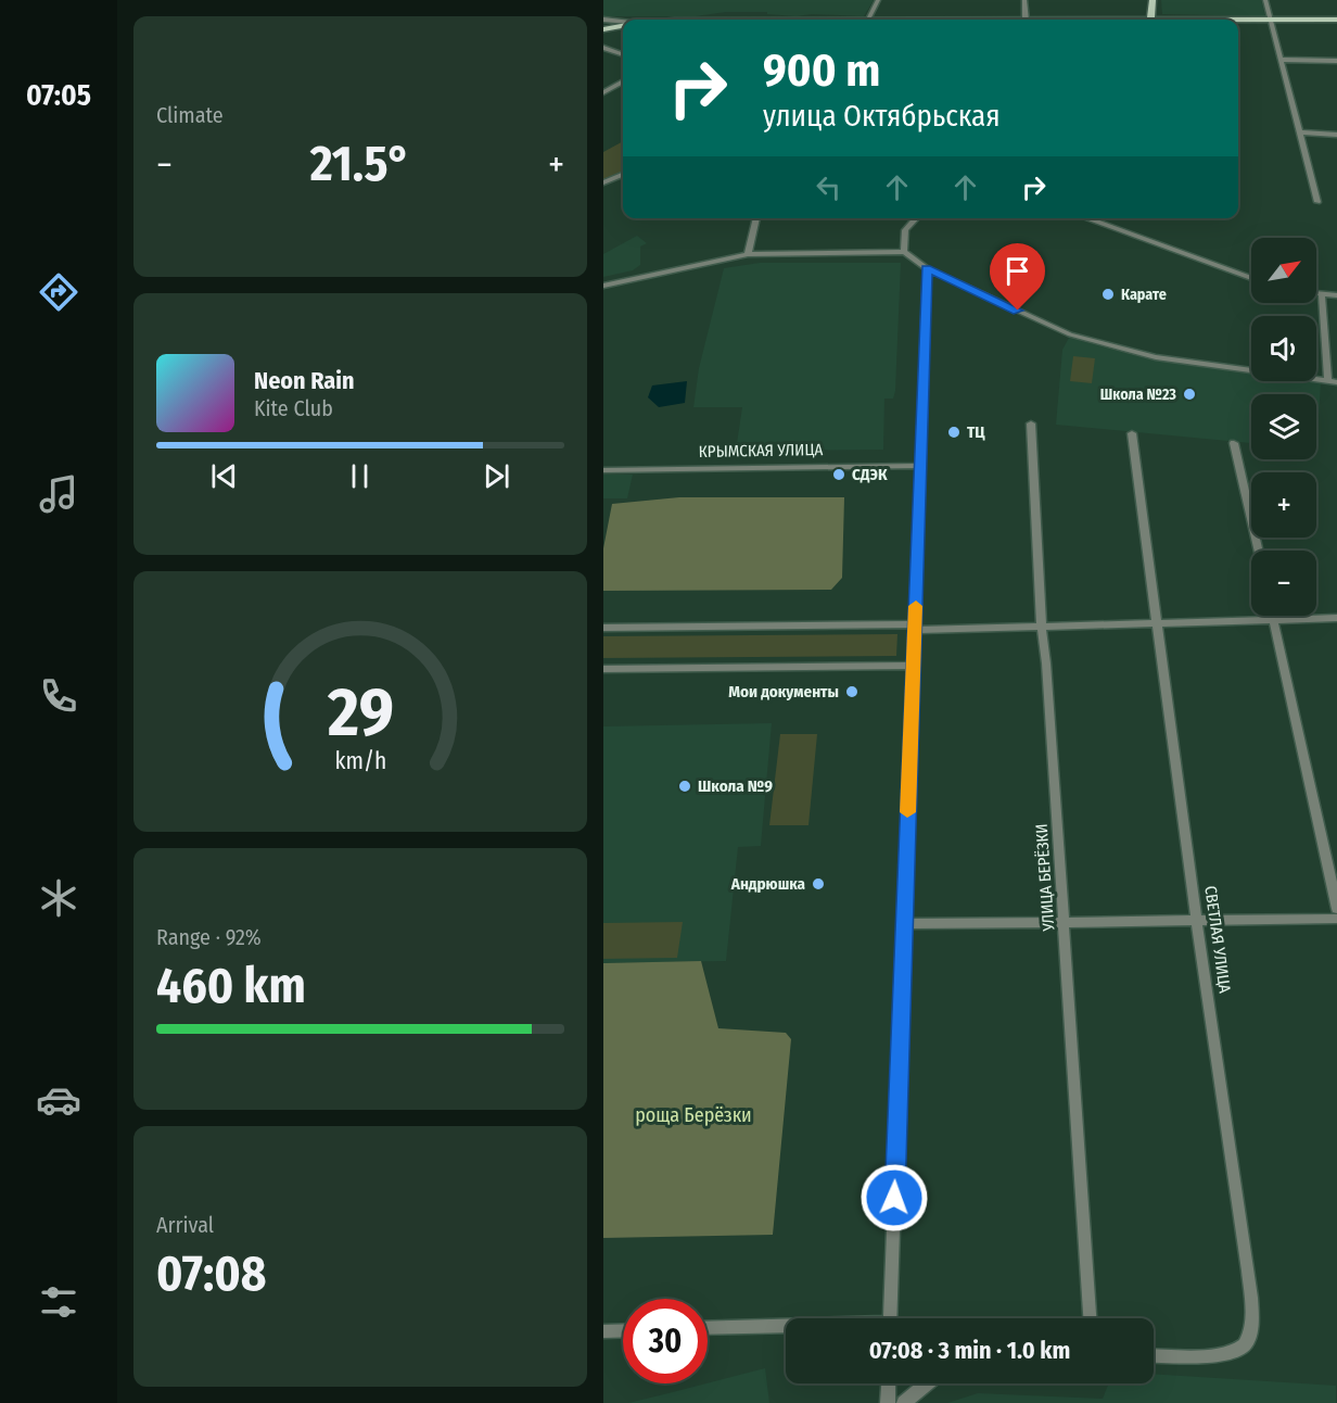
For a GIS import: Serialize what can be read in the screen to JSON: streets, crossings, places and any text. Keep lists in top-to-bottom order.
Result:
{
  "streets": {
    "street": ["КРЫМСКАЯ УЛИЦА", "УЛИЦА БЕРЁЗКИ", "СВЕТЛАЯ УЛИЦА"]
  },
  "parks": ["роща Берёзки"],
  "places": [
    "Карате",
    "Школа №23",
    "ТЦ",
    "СДЭК",
    "Мои документы",
    "Школа №9",
    "Андрюшка"
  ],
  "north": "top right",
  "page": {
    "tabs": "07:05",
    "tile": [
      "Climate",
      ["Range · 92%", "460 km"],
      ["Arrival", "07:08"]
    ],
    "turn": ["900 m", "улица Октябрьская"],
    "heat": ["−", "21.5°", "+"],
    "map_buttons": ["+", "−"],
    "song": ["Neon Rain", "Kite Club"],
    "limit": "30",
    "trip": "07:08 · 3 min · 1.0 km",
    "gauge": ["29", "km/h"]
  }
}
